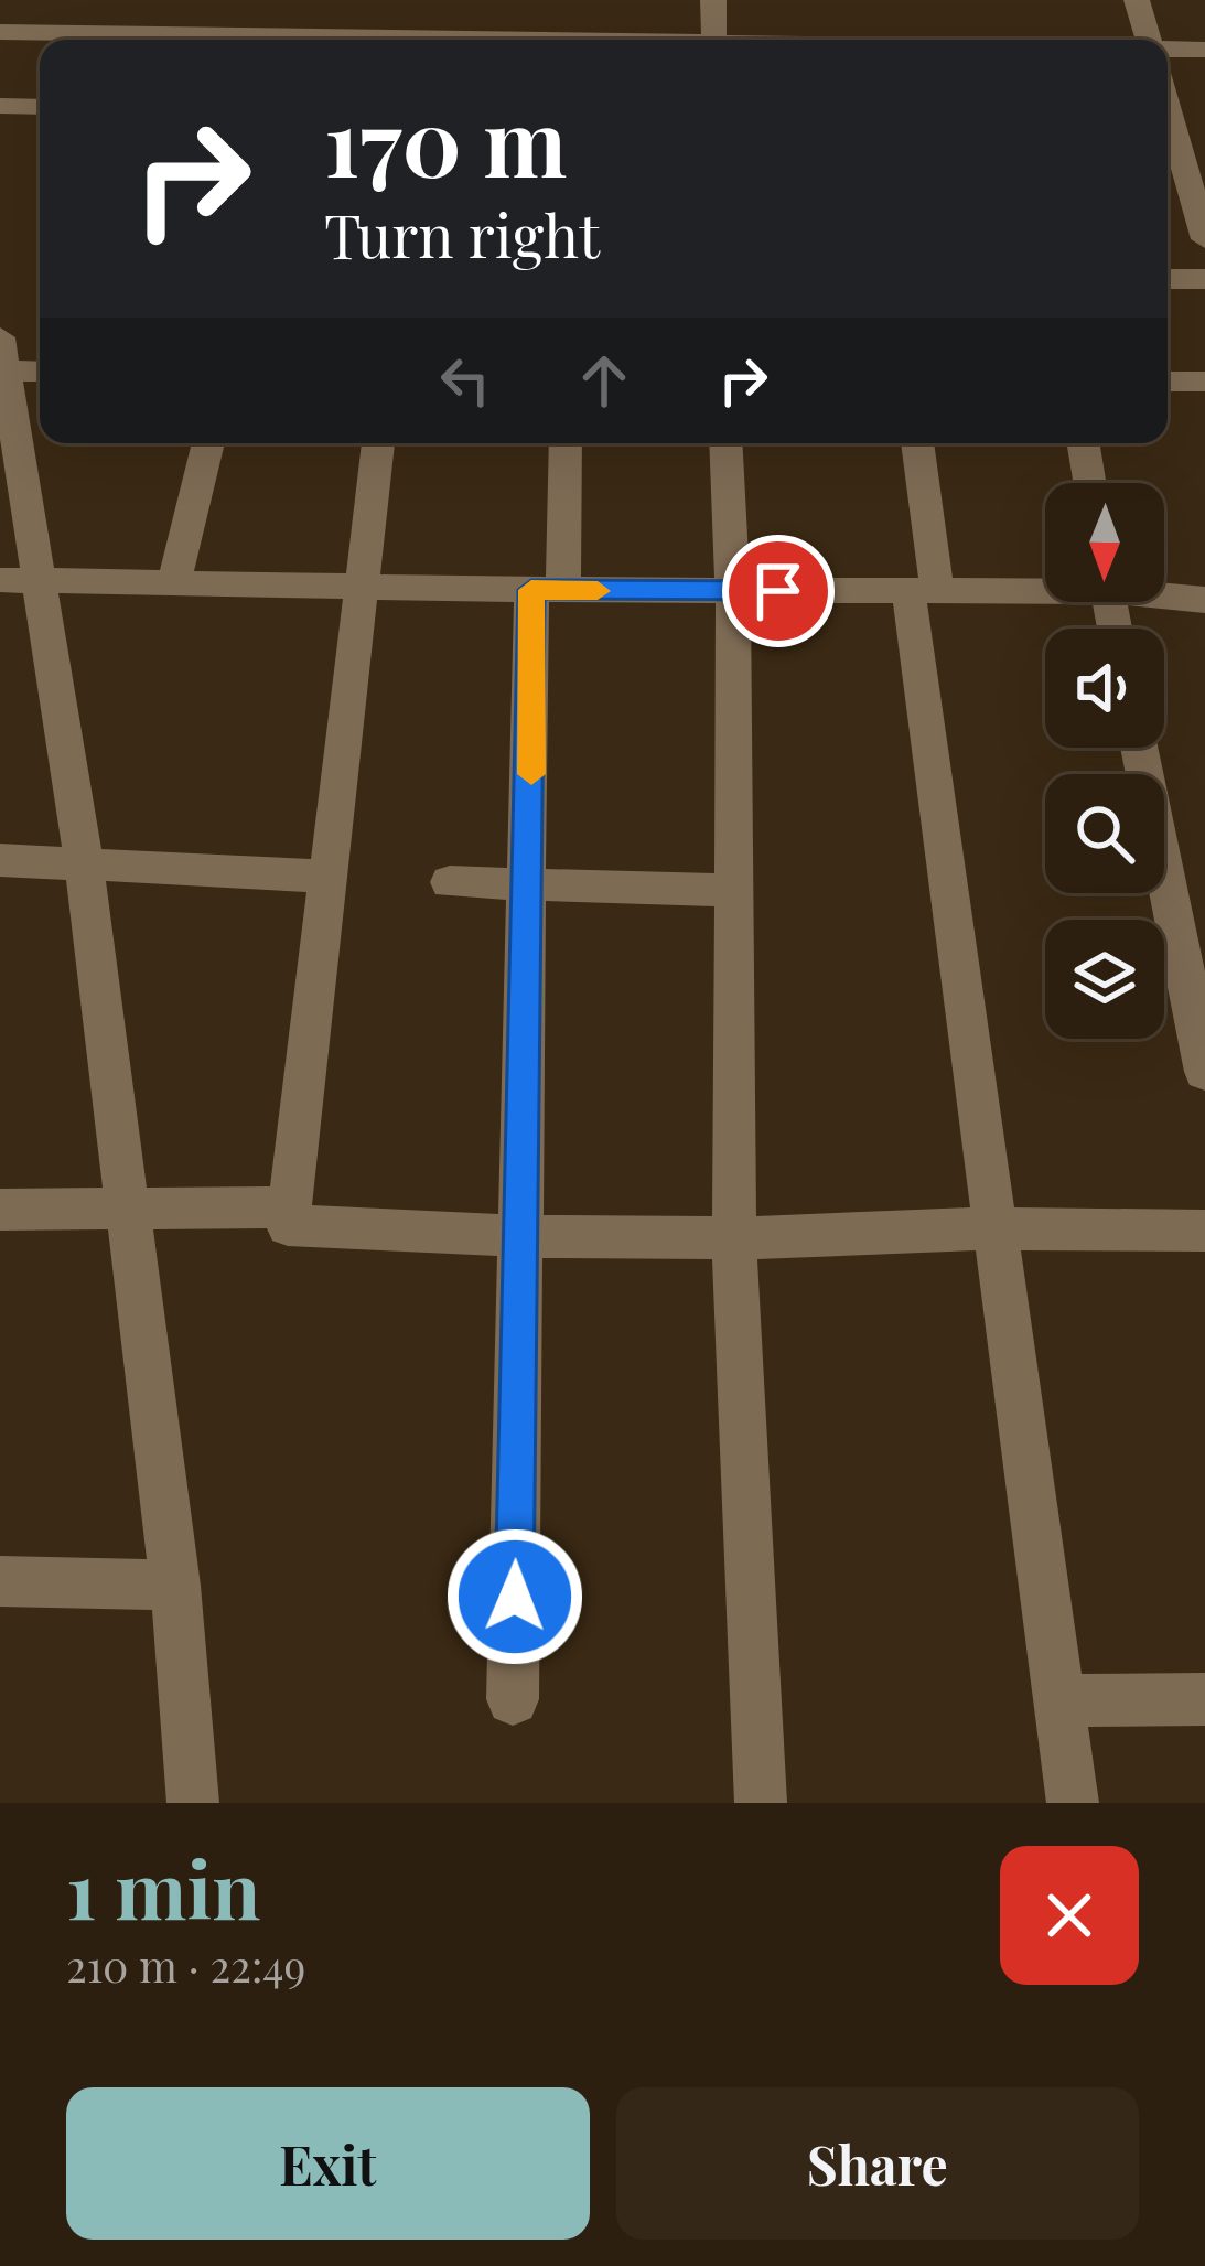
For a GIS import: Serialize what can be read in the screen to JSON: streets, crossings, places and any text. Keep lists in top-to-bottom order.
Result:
{
  "north": "bottom",
  "page": {
    "turn": ["170 m", "Turn right"],
    "heading": ["1 min", "210 m · 22:49"],
    "buttons": ["Exit", "Share"]
  }
}
